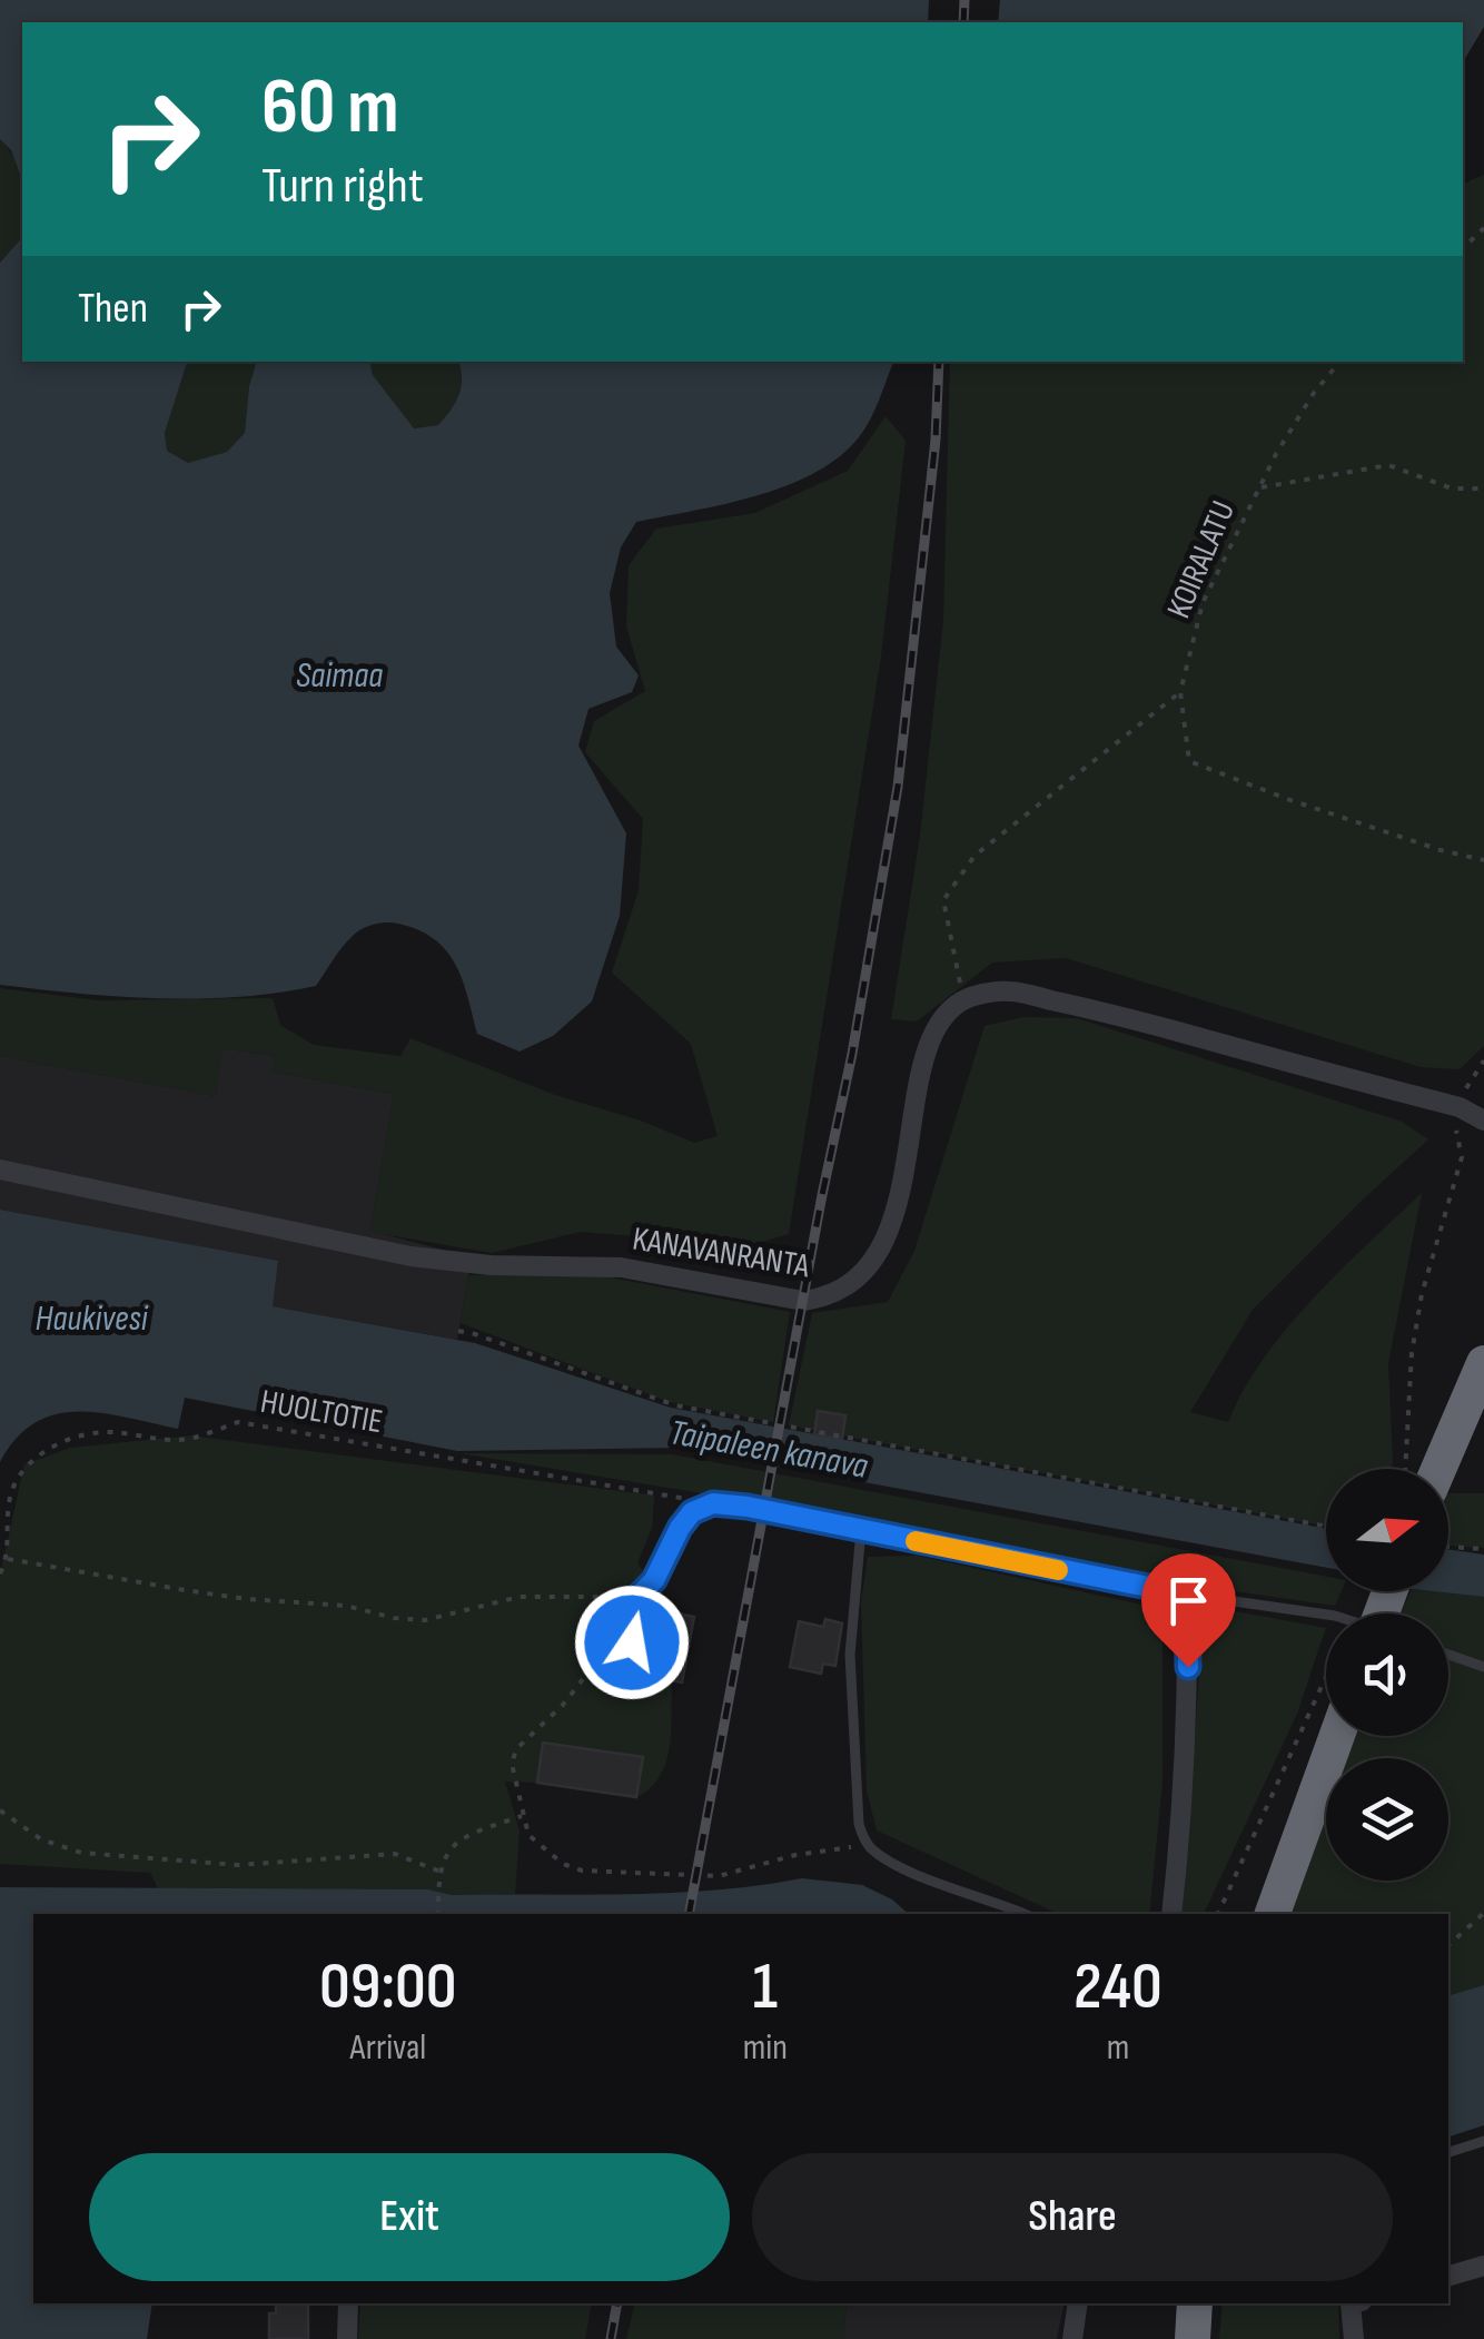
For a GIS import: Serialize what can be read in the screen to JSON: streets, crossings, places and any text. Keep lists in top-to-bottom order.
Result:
{
  "streets": {
    "street": ["KANAVANRANTA"],
    "path": ["KOIRALATU", "HUOLTOTIE"]
  },
  "water": ["Saimaa", "Haukivesi", "Taipaleen kanava"],
  "north": "right",
  "page": {
    "turn": ["60 m", "Turn right"],
    "then": "Then",
    "eta": [
      "09:00",
      "Arrival",
      "1",
      "min",
      "240",
      "m"
    ],
    "buttons": ["Exit", "Share"]
  }
}
